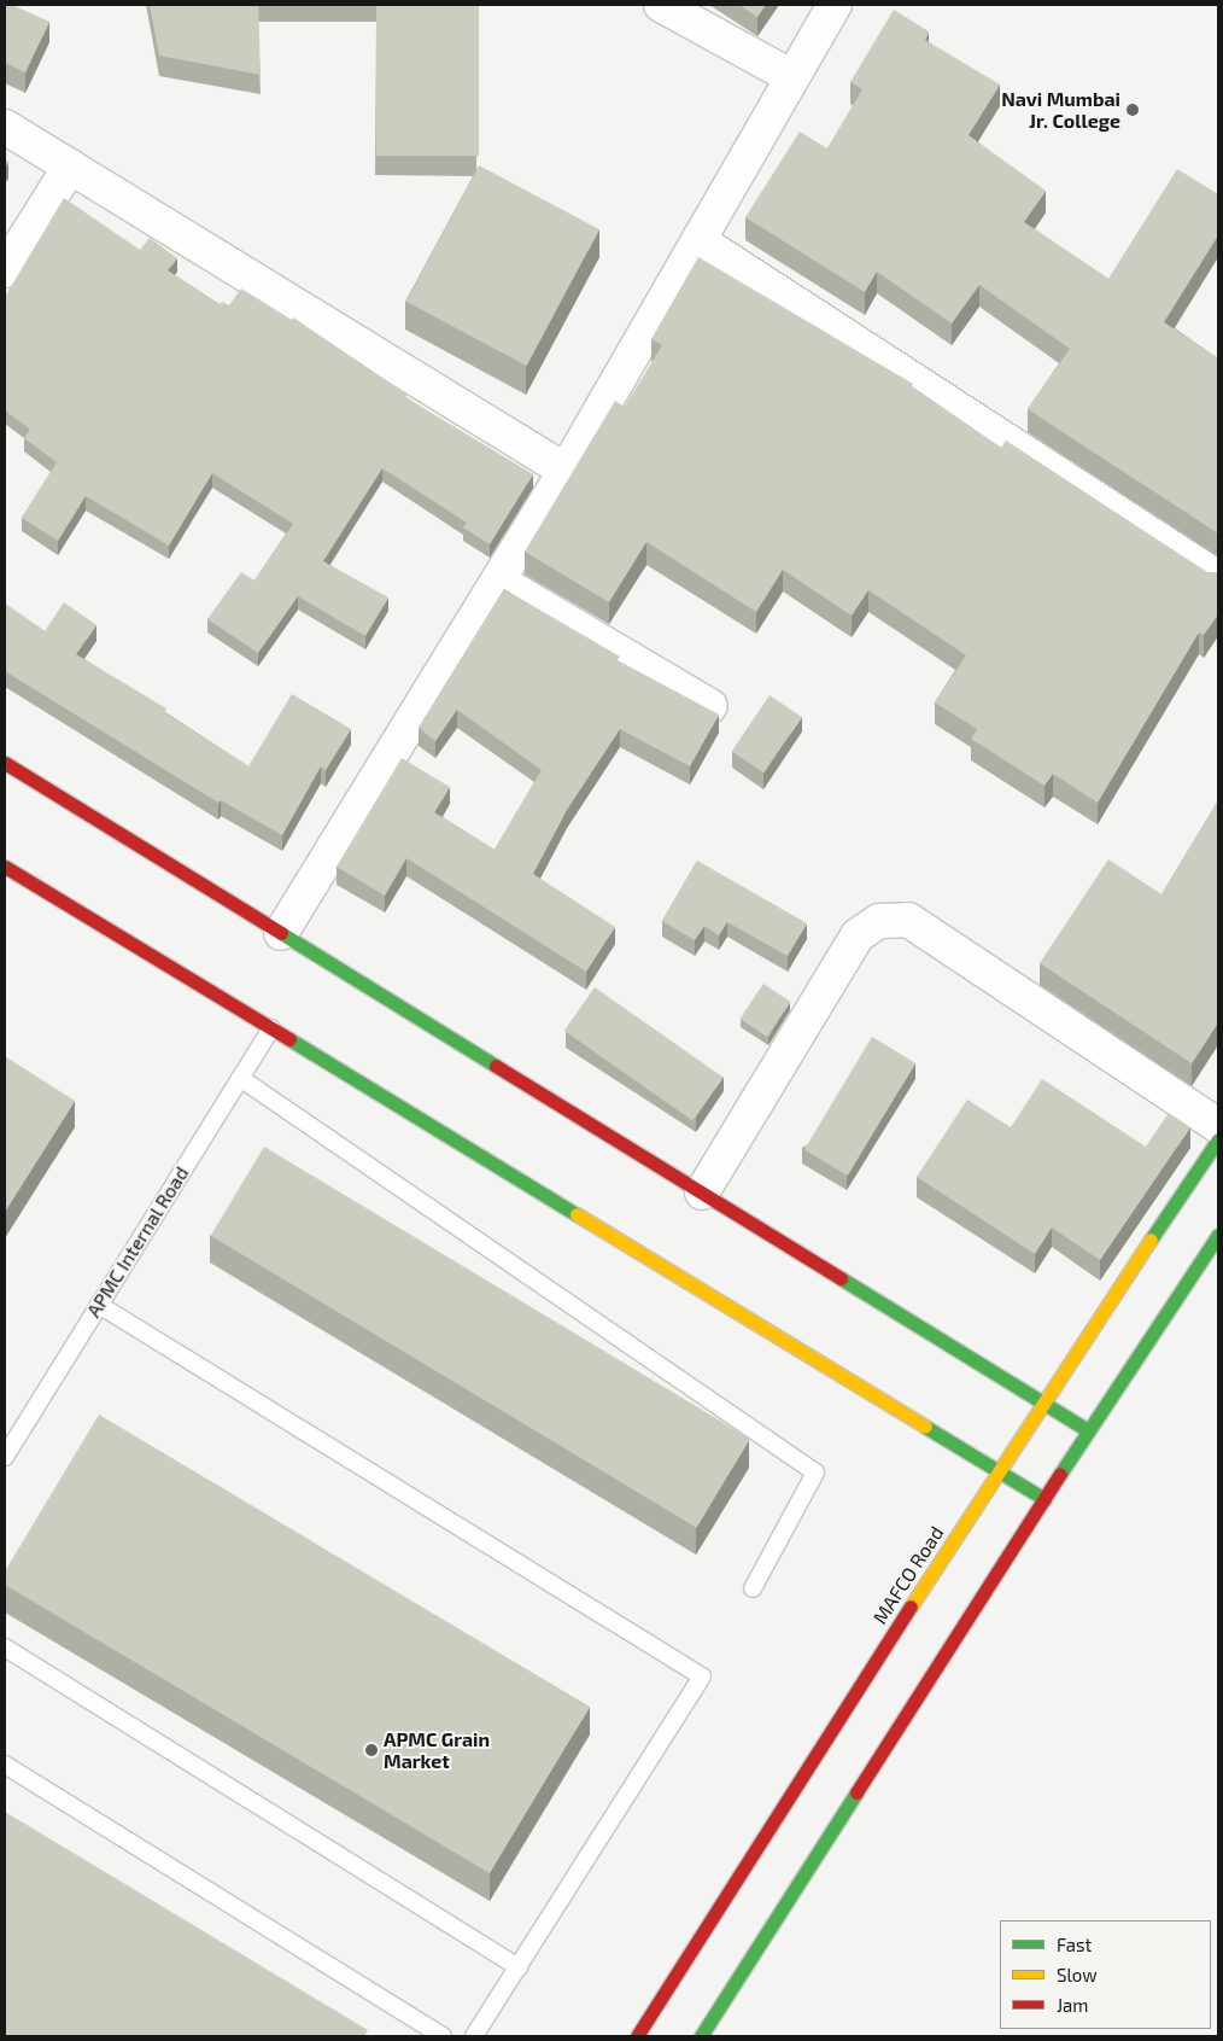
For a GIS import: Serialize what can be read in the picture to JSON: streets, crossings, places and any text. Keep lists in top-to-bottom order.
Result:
{
  "streets": {
    "main road": ["MAFCO Road"],
    "lane": ["APMC Internal Road"]
  },
  "places": ["Navi Mumbai Jr. College", "APMC Grain Market"],
  "legend": ["Fast", "Slow", "Jam"]
}
